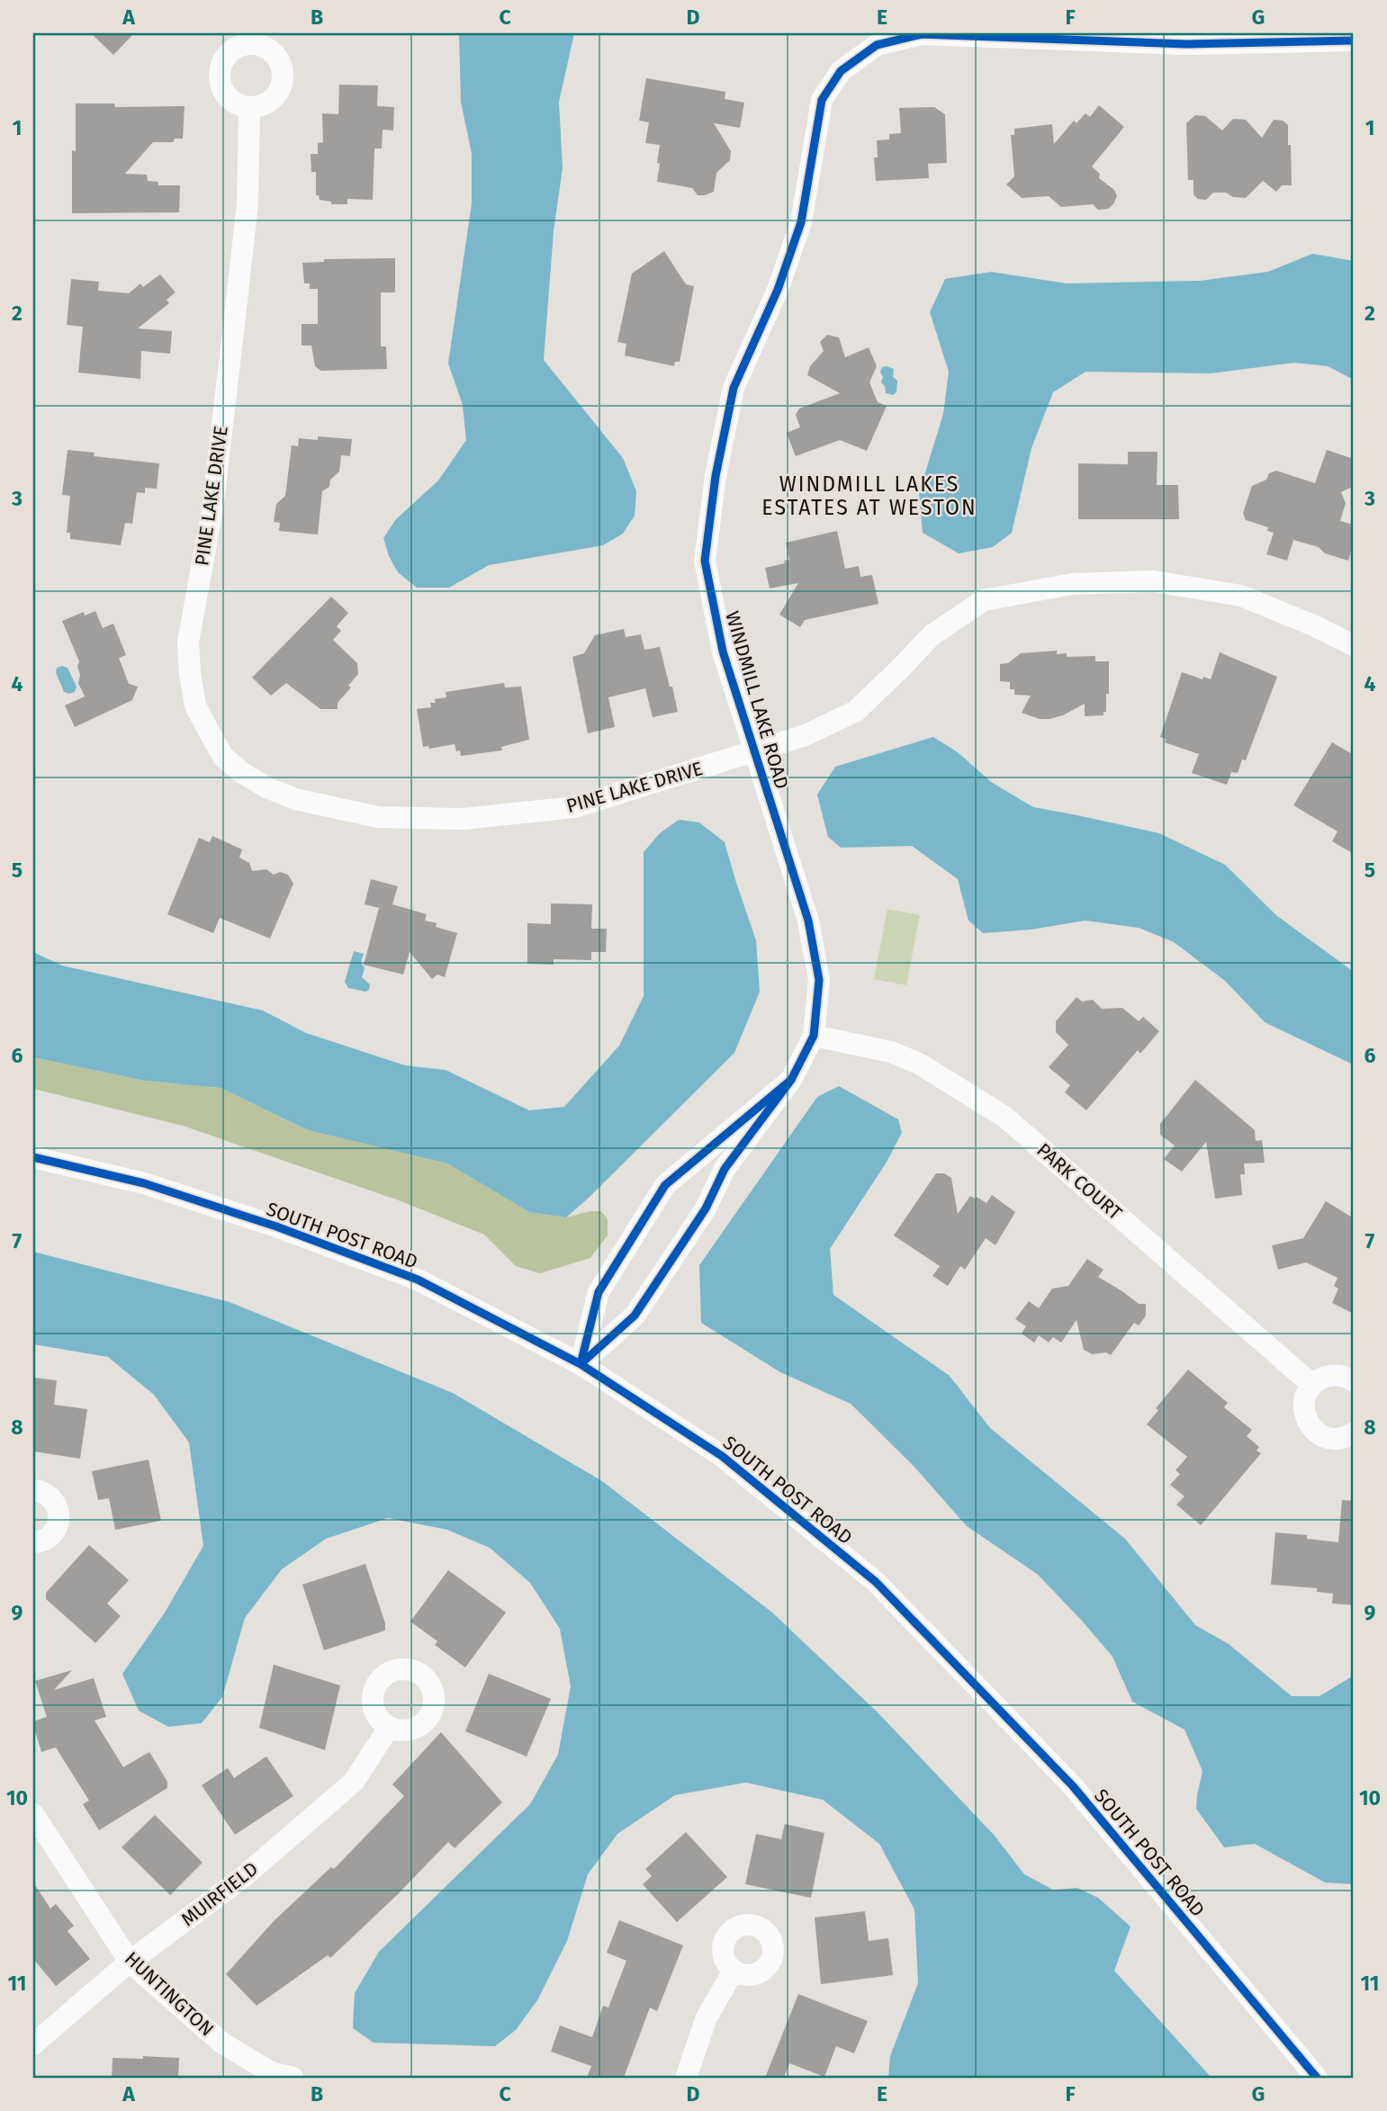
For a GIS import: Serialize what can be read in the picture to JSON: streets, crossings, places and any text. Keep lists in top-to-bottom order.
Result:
{
  "streets": {
    "street": [
      "PINE LAKE DRIVE",
      "WINDMILL LAKE ROAD",
      "PARK COURT",
      "SOUTH POST ROAD",
      "MUIRFIELD",
      "HUNTINGTON"
    ]
  },
  "crossings": [
    ["PINE LAKE DRIVE", "WINDMILL LAKE ROAD"],
    ["WINDMILL LAKE ROAD", "PARK COURT"],
    ["WINDMILL LAKE ROAD", "SOUTH POST ROAD"],
    ["MUIRFIELD", "HUNTINGTON"]
  ],
  "districts": ["WINDMILL LAKES ESTATES AT WESTON"],
  "grid": {
    "columns": [
      "A",
      "B",
      "C",
      "D",
      "E",
      "F",
      "G"
    ],
    "rows": [
      "1",
      "2",
      "3",
      "4",
      "5",
      "6",
      "7",
      "8",
      "9",
      "10",
      "11"
    ]
  }
}
